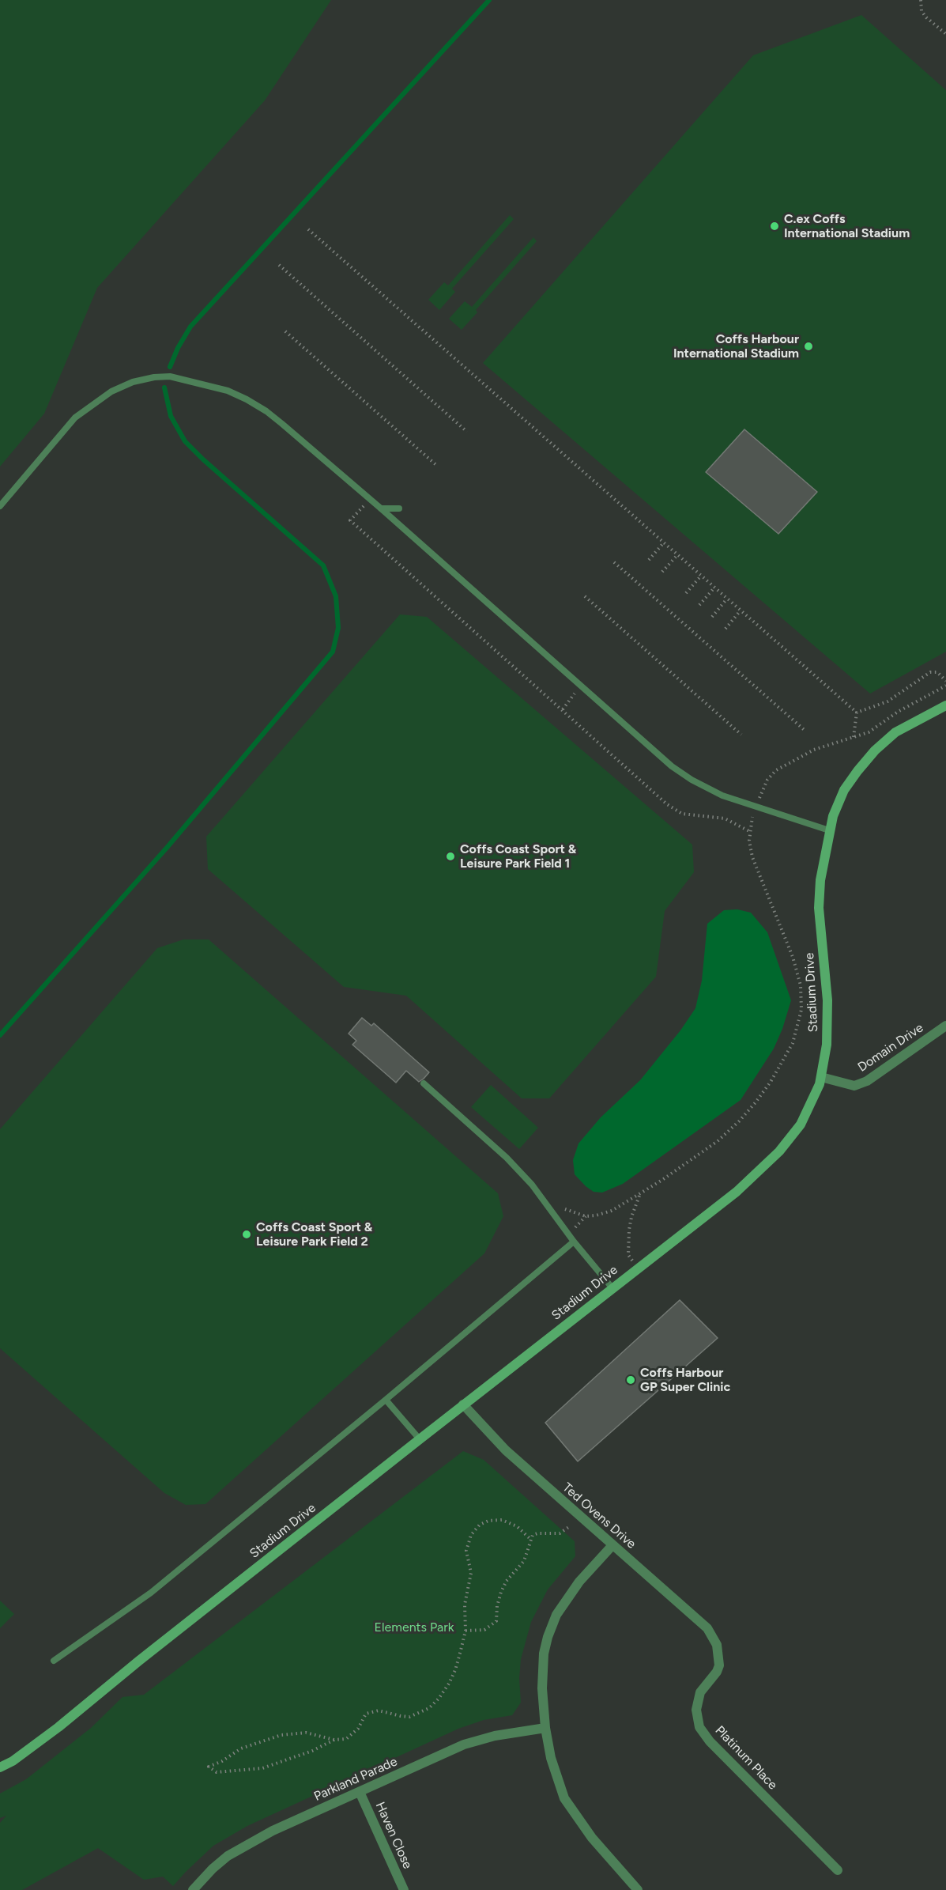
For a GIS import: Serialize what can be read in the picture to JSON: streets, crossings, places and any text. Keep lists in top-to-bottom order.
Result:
{
  "streets": {
    "main road": ["Stadium Drive"],
    "street": [
      "Domain Drive",
      "Ted Ovens Drive",
      "Platinum Place",
      "Parkland Parade",
      "Haven Close"
    ]
  },
  "crossings": [
    ["Stadium Drive", "Domain Drive"],
    ["Stadium Drive", "Ted Ovens Drive"],
    ["Ted Ovens Drive", "Platinum Place"],
    ["Parkland Parade", "Haven Close"]
  ],
  "parks": ["Elements Park"],
  "places": [
    "C.ex Coffs International Stadium",
    "Coffs Harbour International Stadium",
    "Coffs Coast Sport & Leisure Park Field 1",
    "Coffs Coast Sport & Leisure Park Field 2",
    "Coffs Harbour GP Super Clinic"
  ]
}
